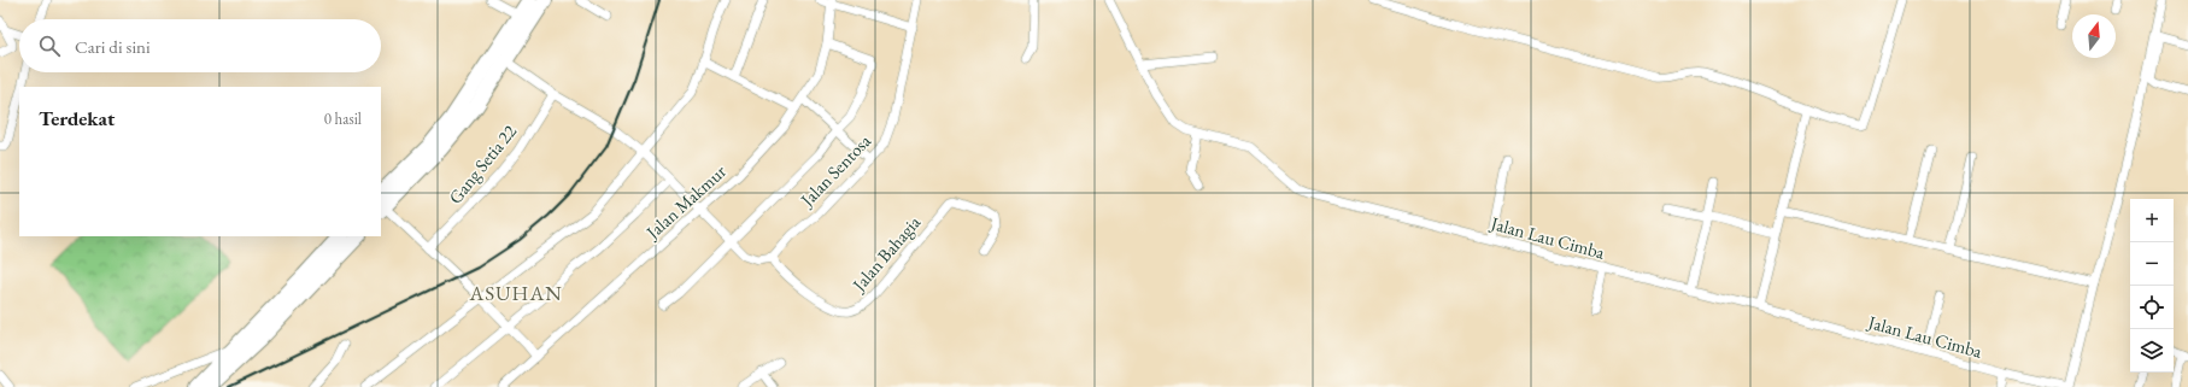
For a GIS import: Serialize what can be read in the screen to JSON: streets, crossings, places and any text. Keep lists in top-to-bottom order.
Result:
{
  "streets": {
    "street": [
      "Gang Setia 22",
      "Jalan Sentosa",
      "Jalan Makmur",
      "Jalan Lau Cimba",
      "Jalan Bahagia"
    ]
  },
  "crossings": [
    ["Jalan Sentosa", "Jalan Bahagia"]
  ],
  "districts": ["ASUHAN"],
  "north": "top",
  "page": {
    "search": "Cari di sini",
    "heading": ["Terdekat", "0 hasil"],
    "map_buttons": ["+", "−"]
  }
}
